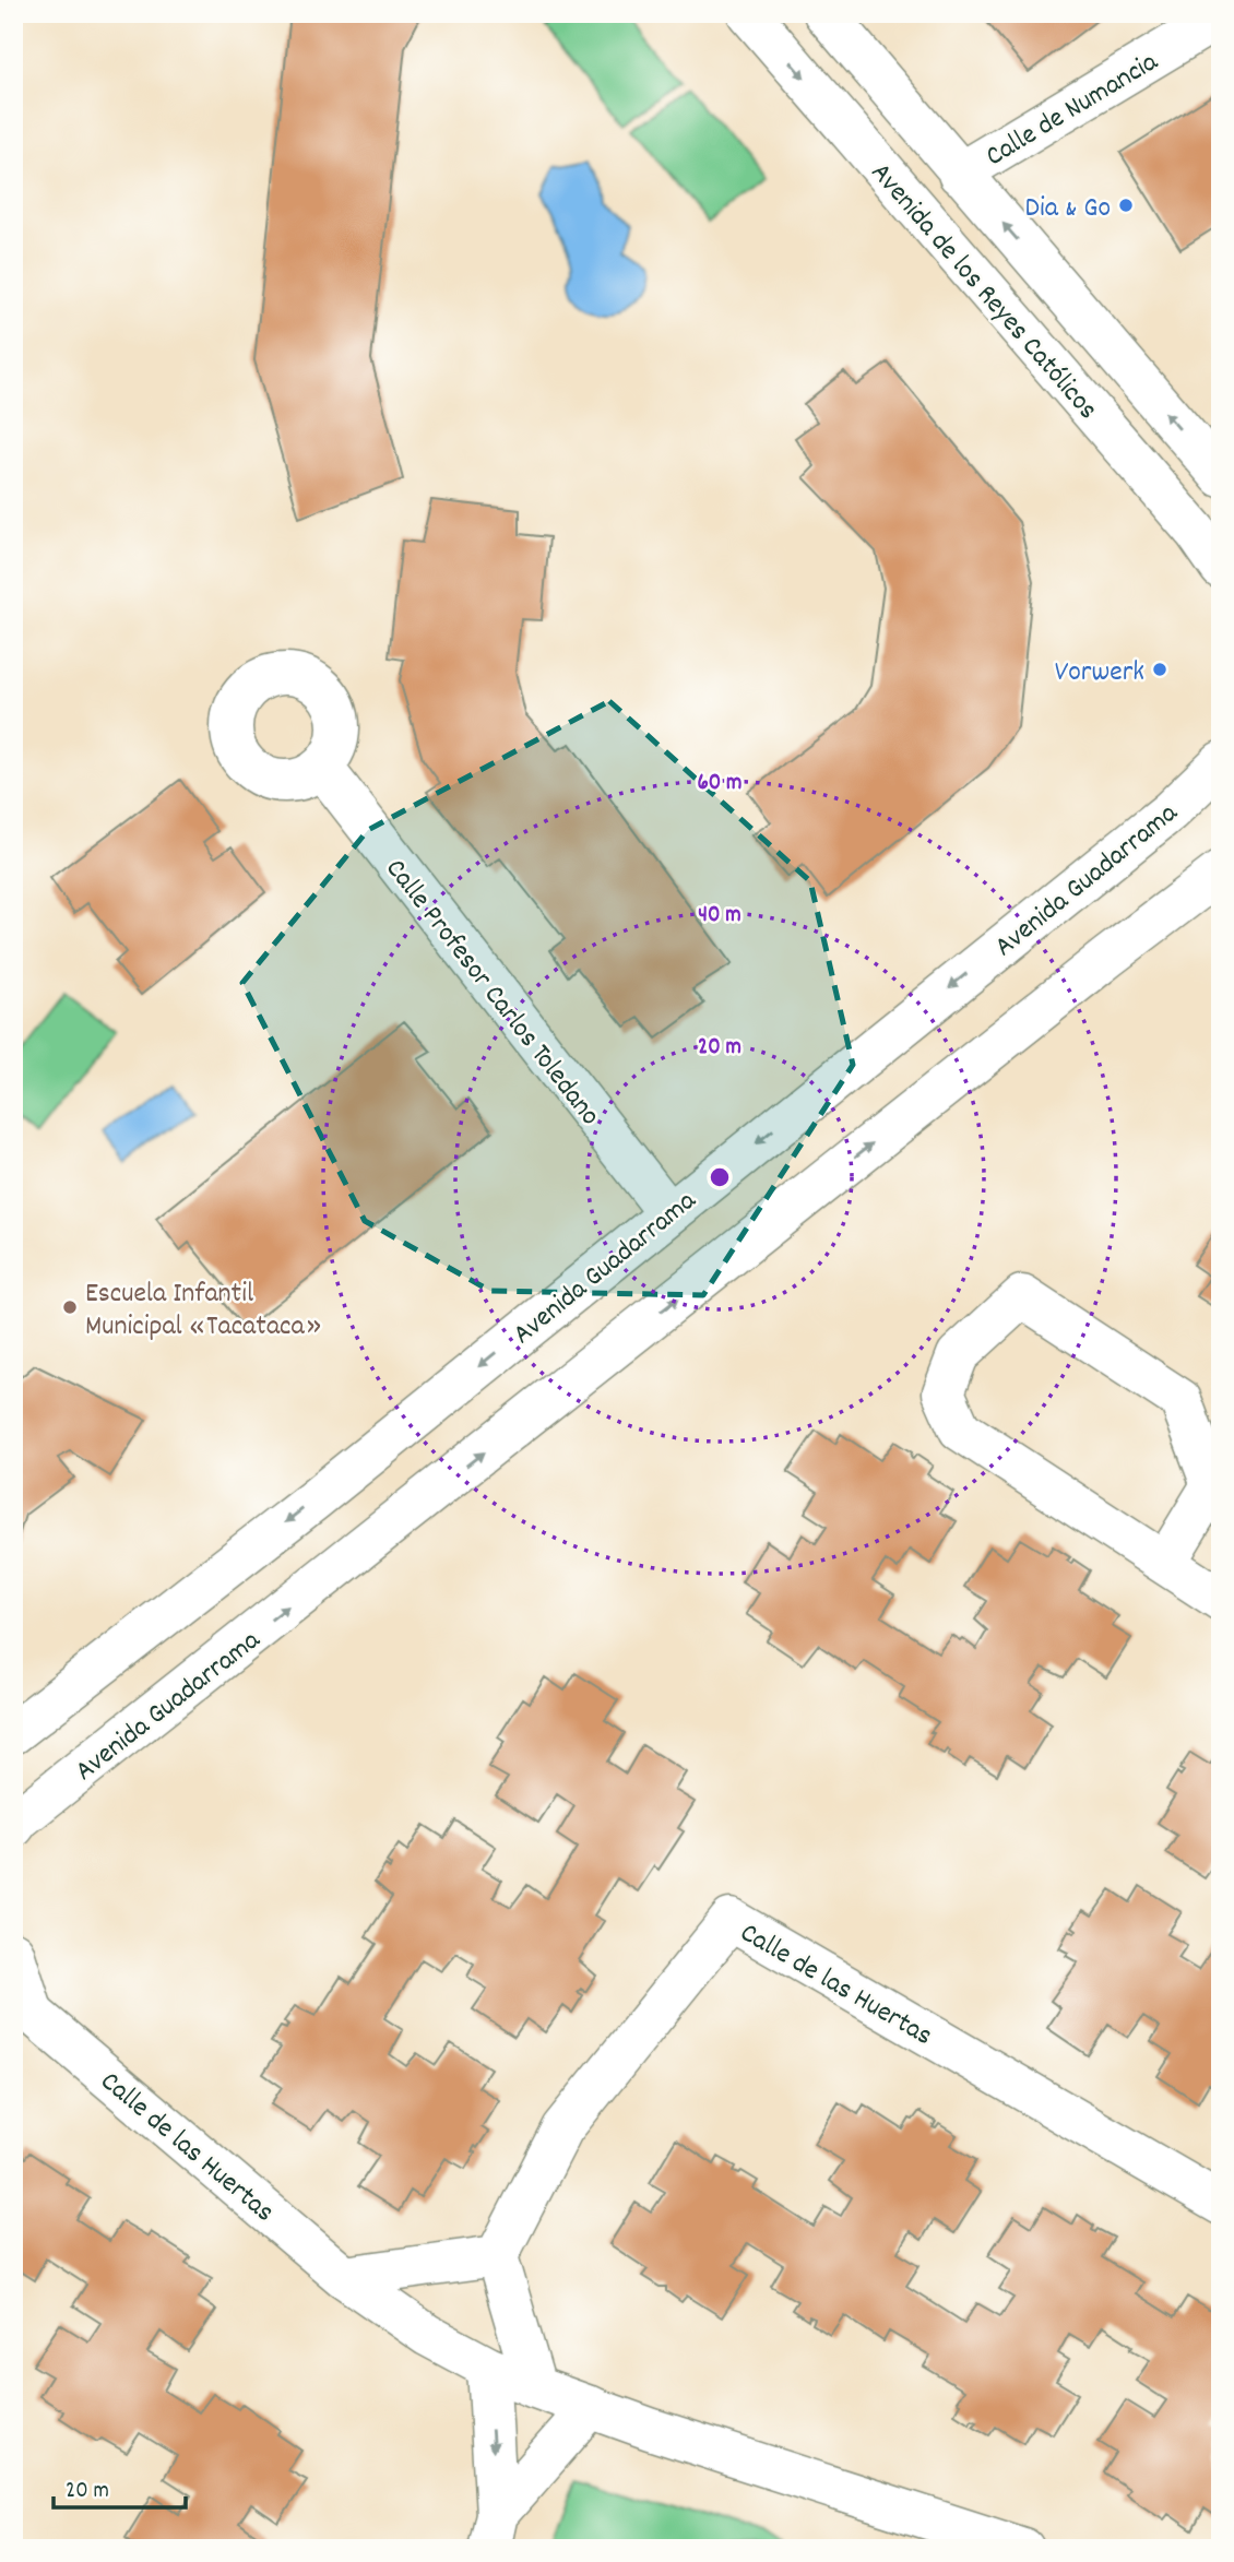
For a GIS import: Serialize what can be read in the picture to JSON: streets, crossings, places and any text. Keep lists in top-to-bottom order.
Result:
{
  "streets": {
    "street": [
      "Calle de Numancia",
      "Avenida de los Reyes Católicos",
      "Avenida Guadarrama",
      "Calle Profesor Carlos Toledano",
      "Calle de las Huertas"
    ]
  },
  "crossings": [
    ["Calle de Numancia", "Avenida de los Reyes Católicos"],
    ["Avenida Guadarrama", "Calle Profesor Carlos Toledano"]
  ],
  "places": ["Dia & Go", "Vorwerk", "Escuela Infantil Municipal «Tacataca»"],
  "scale_bar": "20 m",
  "rings": ["60 m", "40 m", "20 m"]
}
